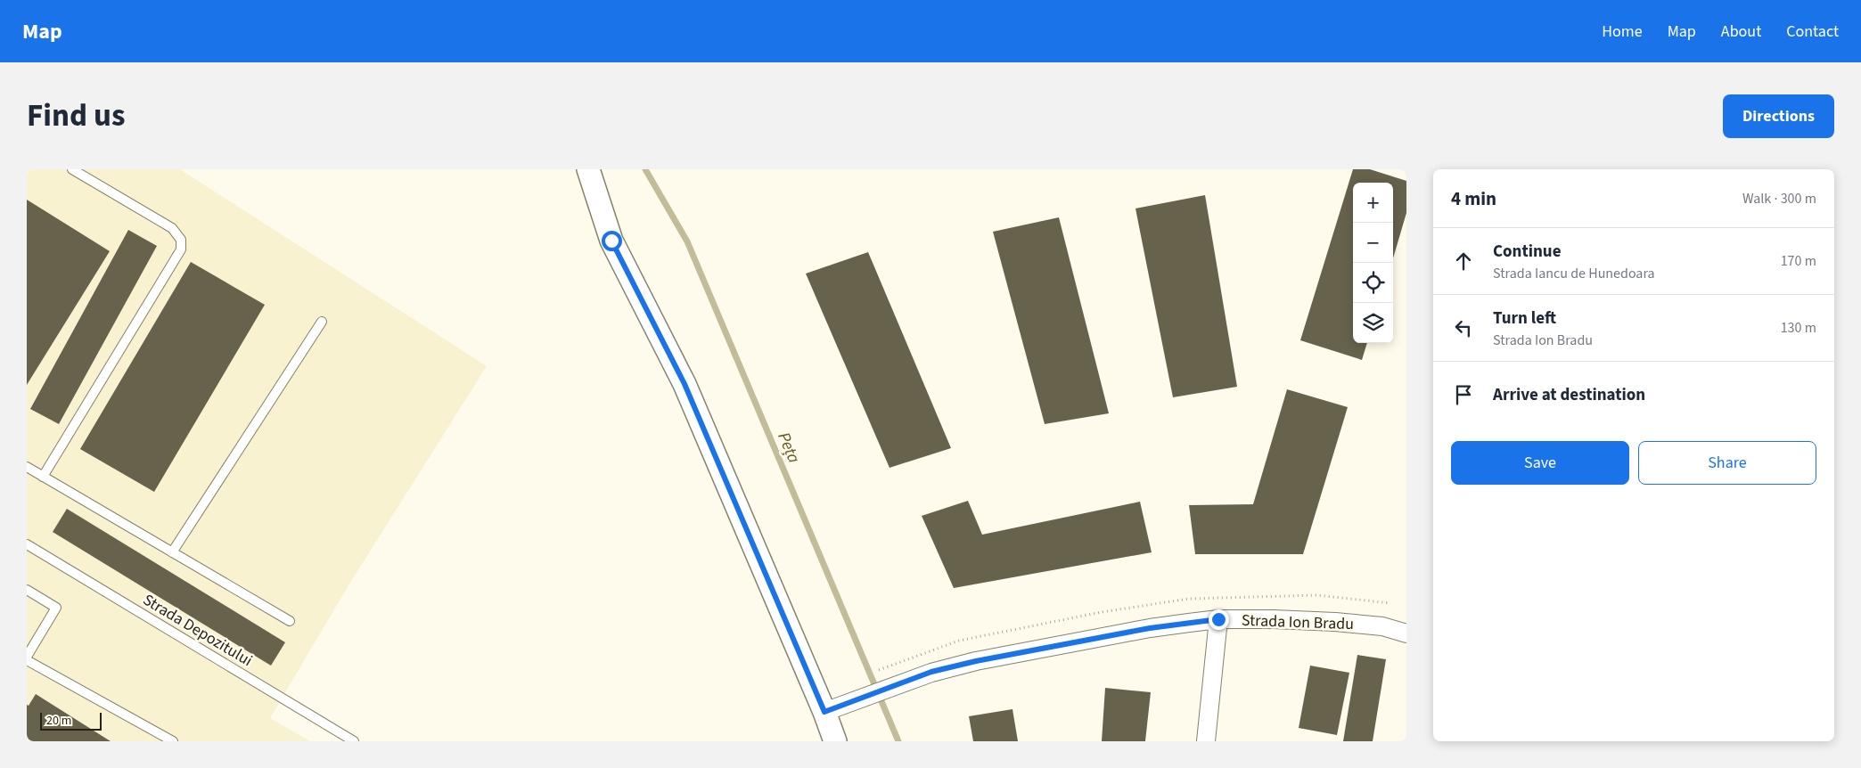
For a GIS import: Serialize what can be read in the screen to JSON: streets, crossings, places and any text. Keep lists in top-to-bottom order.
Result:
{
  "streets": {
    "street": ["Strada Ion Bradu"],
    "lane": ["Strada Depozitului"]
  },
  "water": ["Peța"],
  "scale_bar": "20 m",
  "page": {
    "header": "Map",
    "nav": [
      "Home",
      "Map",
      "About",
      "Contact"
    ],
    "title": "Find us",
    "buttons": [
      "Directions",
      ["Save", "Share"]
    ],
    "heading": ["4 min", "Walk · 300 m"],
    "map_buttons": ["+", "−"],
    "list": [
      ["Continue", "Strada Iancu de Hunedoara", "170 m"],
      ["Turn left", "Strada Ion Bradu", "130 m"],
      "Arrive at destination"
    ],
    "scale": "20 m"
  }
}
